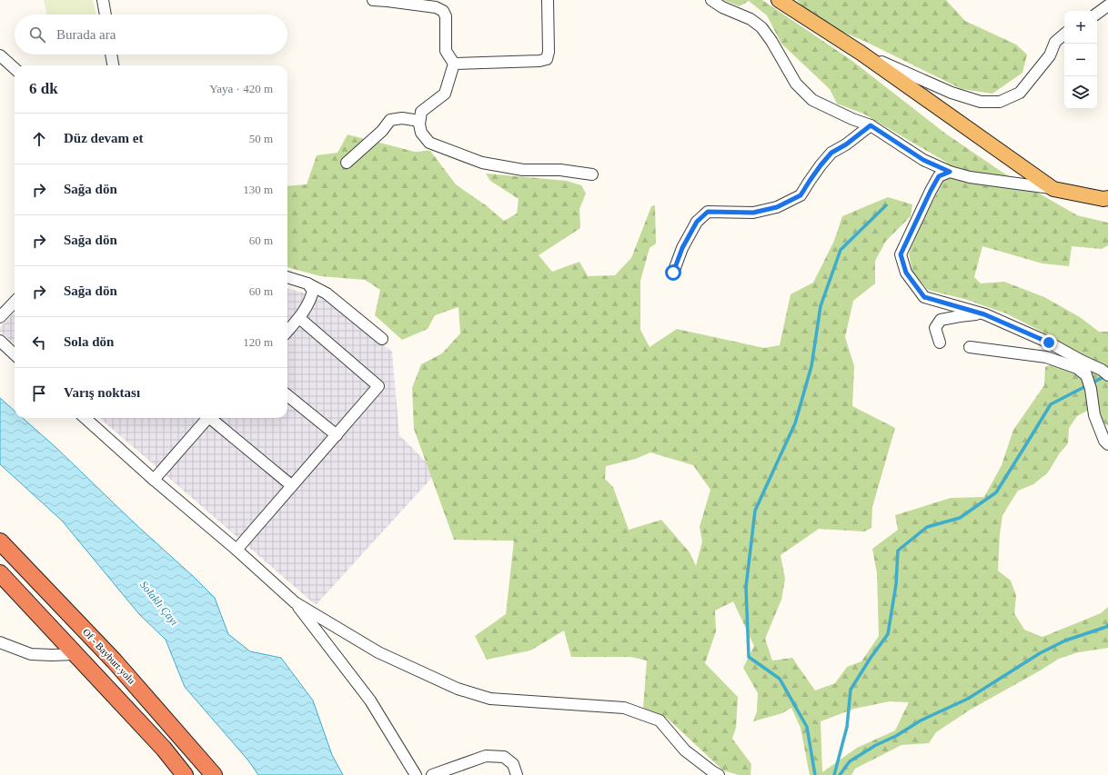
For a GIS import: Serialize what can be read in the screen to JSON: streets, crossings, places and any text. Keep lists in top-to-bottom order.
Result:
{
  "streets": {
    "highway": ["Of - Bayburt yolu"]
  },
  "water": ["Solaklı Çayı"],
  "page": {
    "map_buttons": ["+", "−"],
    "search": "Burada ara",
    "heading": ["6 dk", "Yaya · 420 m"],
    "list": [
      ["Düz devam et", "50 m"],
      ["Sağa dön", "130 m"],
      ["Sağa dön", "60 m"],
      ["Sağa dön", "60 m"],
      ["Sola dön", "120 m"],
      "Varış noktası"
    ]
  }
}
